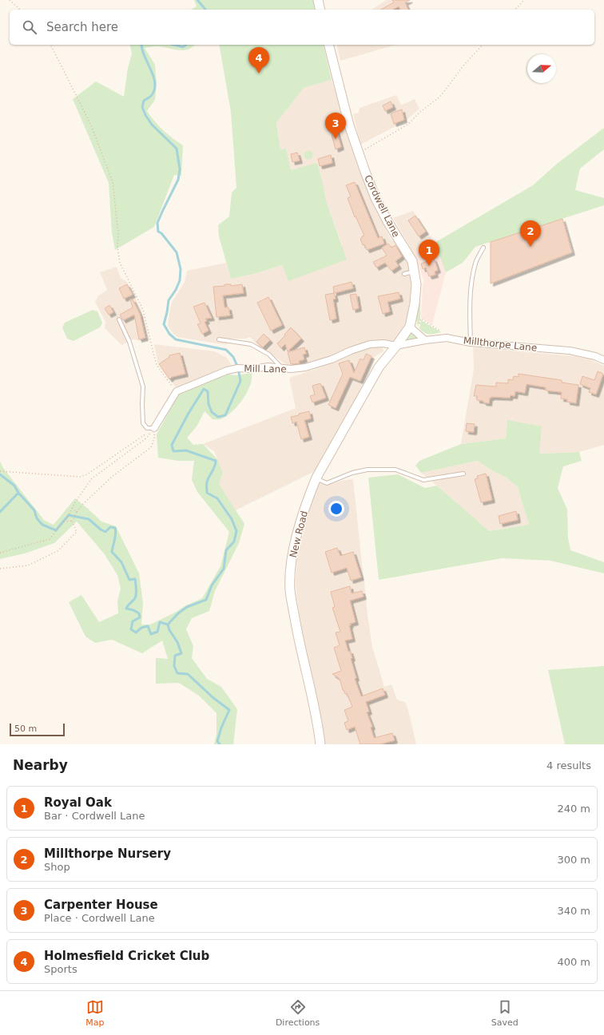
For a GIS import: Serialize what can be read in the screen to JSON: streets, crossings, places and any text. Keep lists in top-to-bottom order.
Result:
{
  "streets": {
    "main road": ["Cordwell Lane", "New Road"],
    "street": ["Millthorpe Lane", "Mill Lane"]
  },
  "crossings": [
    ["Cordwell Lane", "Millthorpe Lane"],
    ["Cordwell Lane", "Mill Lane"],
    ["Cordwell Lane", "New Road"],
    ["Millthorpe Lane", "Mill Lane"],
    ["Millthorpe Lane", "New Road"],
    ["Mill Lane", "New Road"]
  ],
  "scale_bar": "50 m",
  "north": "right",
  "page": {
    "search": "Search here",
    "pins": [
      "4",
      "3",
      "2",
      "1"
    ],
    "scale": "50 m",
    "heading": ["Nearby", "4 results"],
    "list": [
      {
        "mark": "1",
        "name": "Royal Oak",
        "note": "Bar · Cordwell Lane",
        "value": "240 m"
      },
      {
        "mark": "2",
        "name": "Millthorpe Nursery",
        "note": "Shop",
        "value": "300 m"
      },
      {
        "mark": "3",
        "name": "Carpenter House",
        "note": "Place · Cordwell Lane",
        "value": "340 m"
      },
      {
        "mark": "4",
        "name": "Holmesfield Cricket Club",
        "note": "Sports",
        "value": "400 m"
      }
    ],
    "nav": ["Map", "Directions", "Saved"]
  }
}
